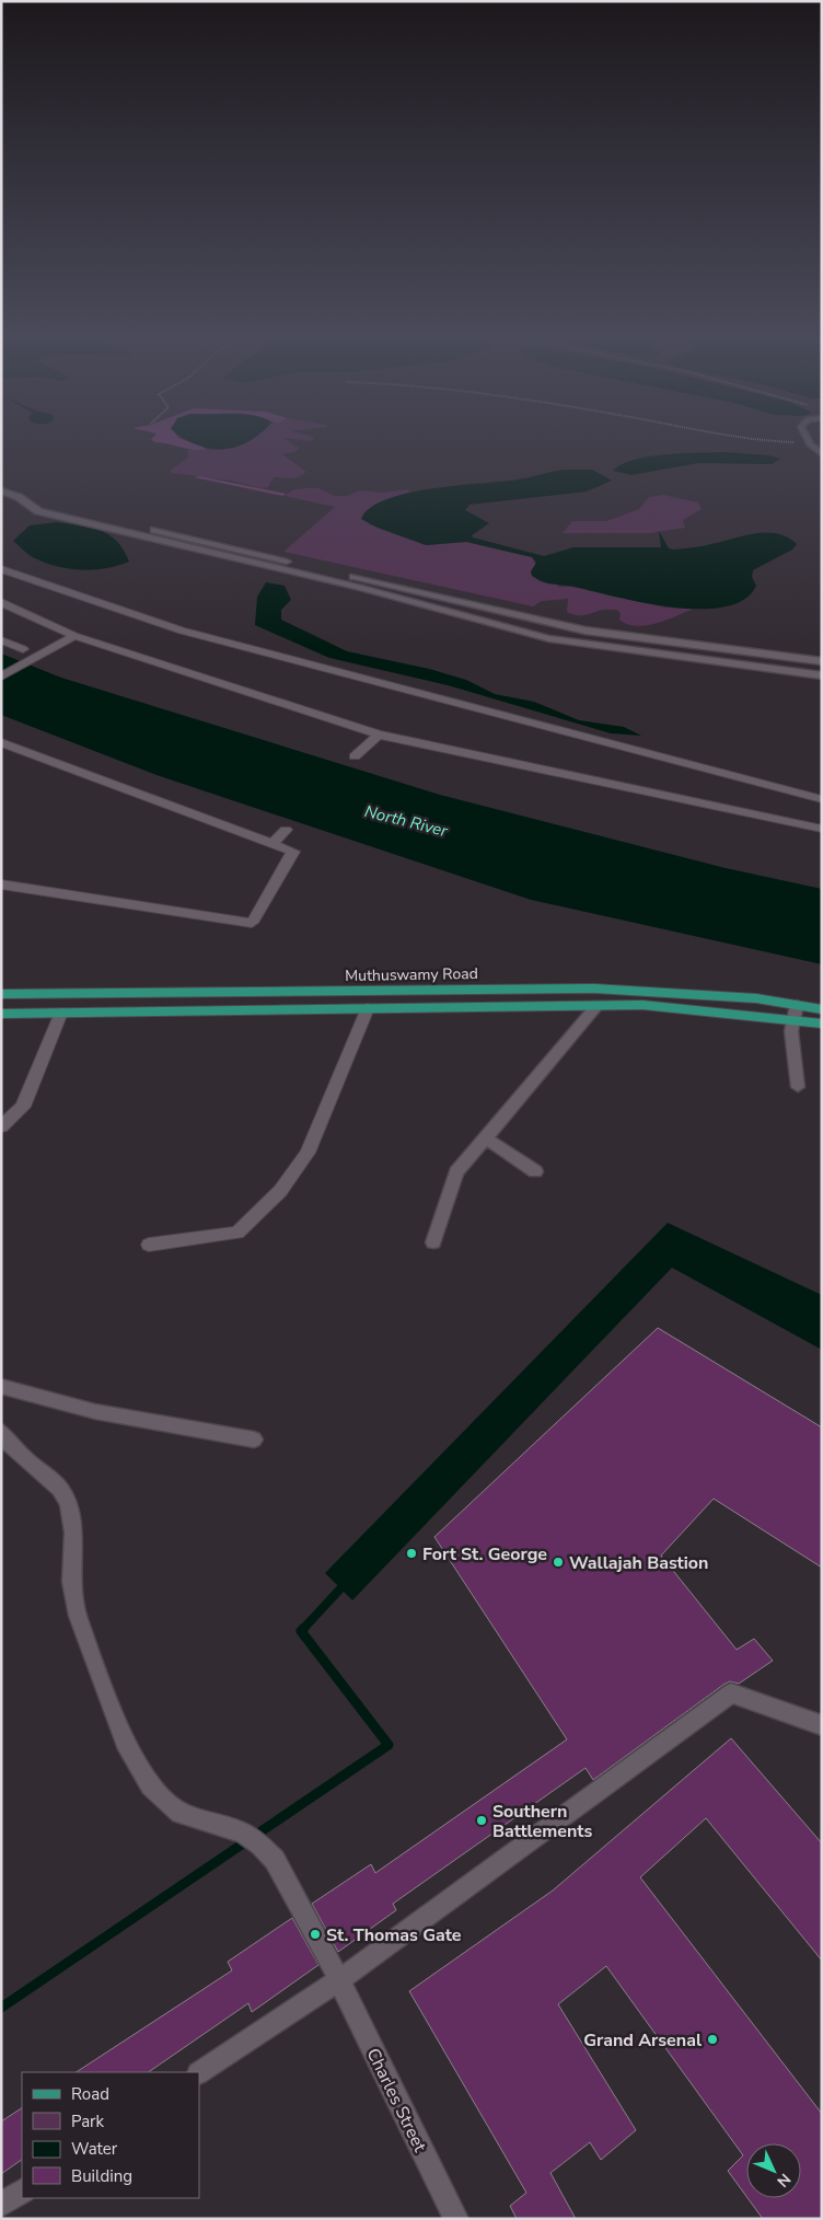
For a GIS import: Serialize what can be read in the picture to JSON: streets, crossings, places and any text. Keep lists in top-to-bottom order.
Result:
{
  "streets": {
    "main road": ["Muthuswamy Road"],
    "lane": ["Charles Street"]
  },
  "water": ["North River"],
  "places": [
    "Fort St. George",
    "Wallajah Bastion",
    "Southern Battlements",
    "St. Thomas Gate",
    "Grand Arsenal"
  ],
  "legend": [
    "Road",
    "Park",
    "Water",
    "Building"
  ],
  "north": "bottom right"
}
